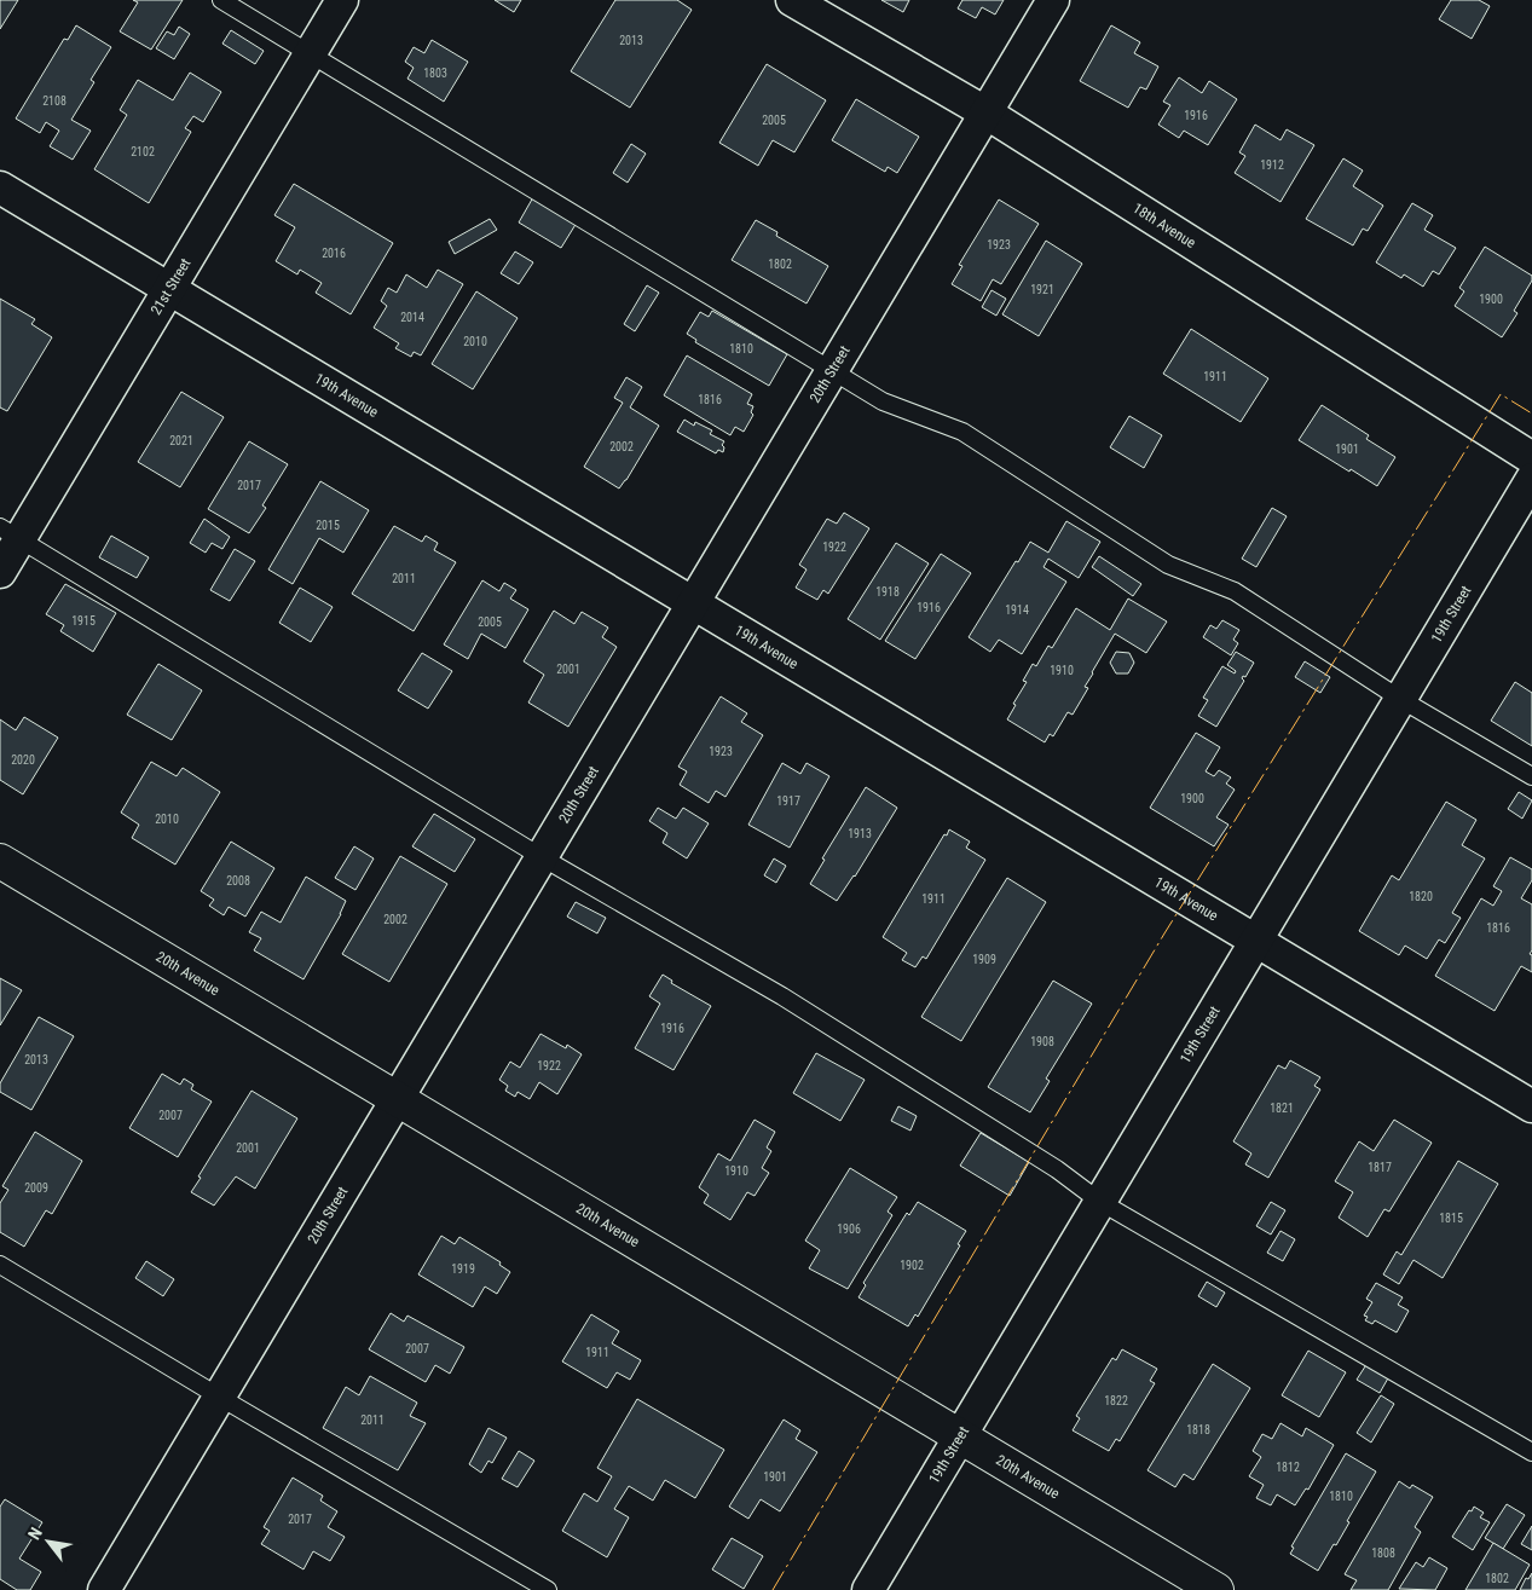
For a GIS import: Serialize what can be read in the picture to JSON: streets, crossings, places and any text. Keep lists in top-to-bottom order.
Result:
{
  "streets": {
    "street": [
      "18th Avenue",
      "21st Street",
      "20th Street",
      "19th Avenue",
      "19th Street",
      "20th Avenue"
    ]
  },
  "crossings": [
    ["18th Avenue", "20th Street"],
    ["21st Street", "19th Avenue"],
    ["20th Street", "19th Avenue"],
    ["20th Street", "20th Avenue"],
    ["19th Avenue", "19th Street"],
    ["19th Street", "20th Avenue"]
  ],
  "house_numbers": [
    "2013",
    "1803",
    "2108",
    "1916",
    "2005",
    "2102",
    "1912",
    "1923",
    "2016",
    "1802",
    "1921",
    "1900",
    "2014",
    "2010",
    "1810",
    "1911",
    "1816",
    "2021",
    "2002",
    "1901",
    "2017",
    "2015",
    "1922",
    "2011",
    "1918",
    "1916",
    "1914",
    "1915",
    "2005",
    "2001",
    "1910",
    "1923",
    "2020",
    "1900",
    "1917",
    "2010",
    "1913",
    "2008",
    "1820",
    "1911",
    "2002",
    "1816",
    "1909",
    "1916",
    "1908",
    "2013",
    "1922",
    "1821",
    "2007",
    "2001",
    "1817",
    "1910",
    "2009",
    "1815",
    "1906",
    "1902",
    "1919",
    "2007",
    "1911",
    "1822",
    "2011",
    "1818",
    "1812",
    "1901",
    "1810",
    "2017",
    "1808",
    "1802"
  ],
  "north": "top left"
}
